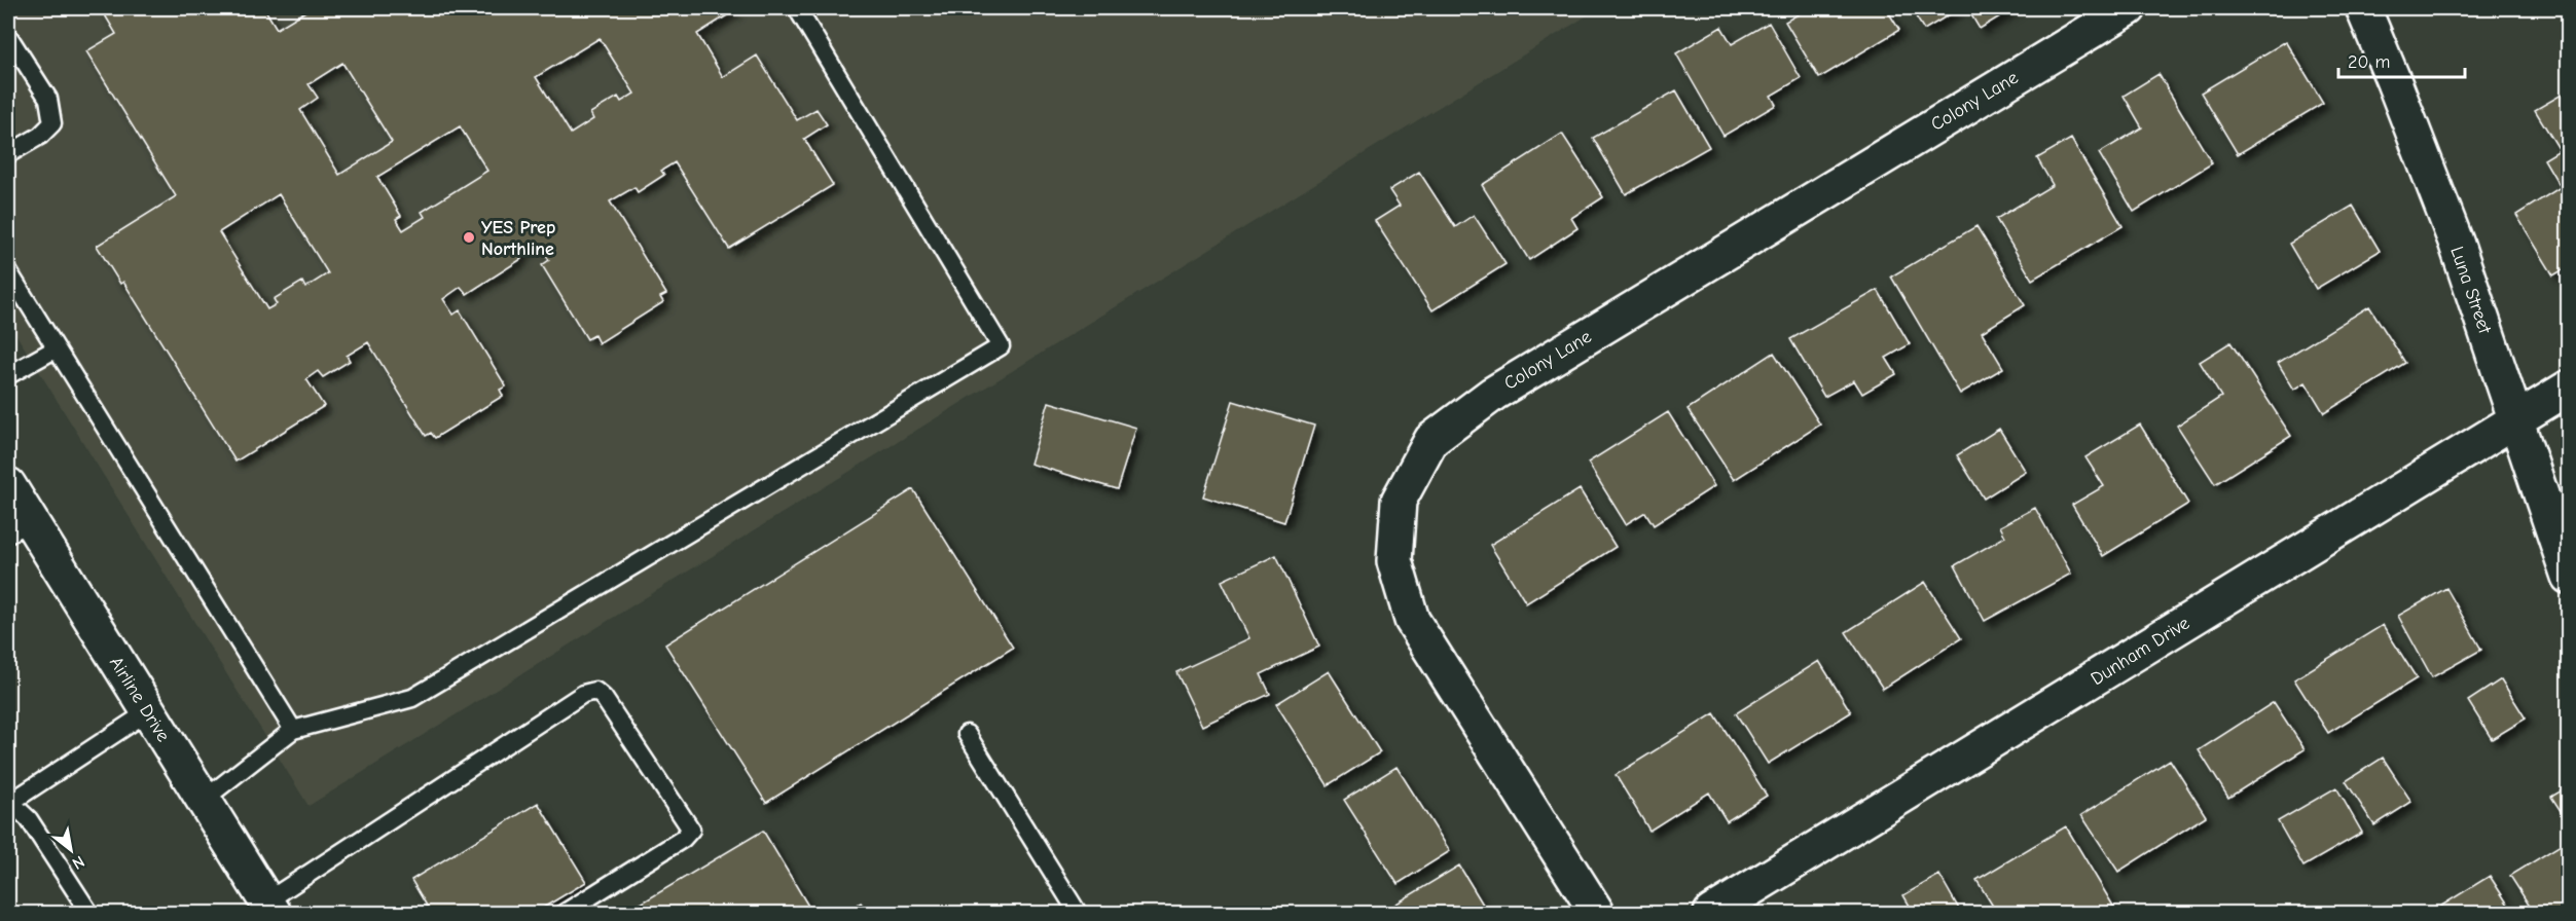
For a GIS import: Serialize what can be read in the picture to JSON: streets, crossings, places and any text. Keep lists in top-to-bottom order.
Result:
{
  "streets": {
    "street": [
      "Colony Lane",
      "Luna Street",
      "Dunham Drive",
      "Airline Drive"
    ]
  },
  "crossings": [
    ["Luna Street", "Dunham Drive"]
  ],
  "places": ["YES Prep Northline"],
  "scale_bar": "20 m",
  "north": "bottom right"
}
